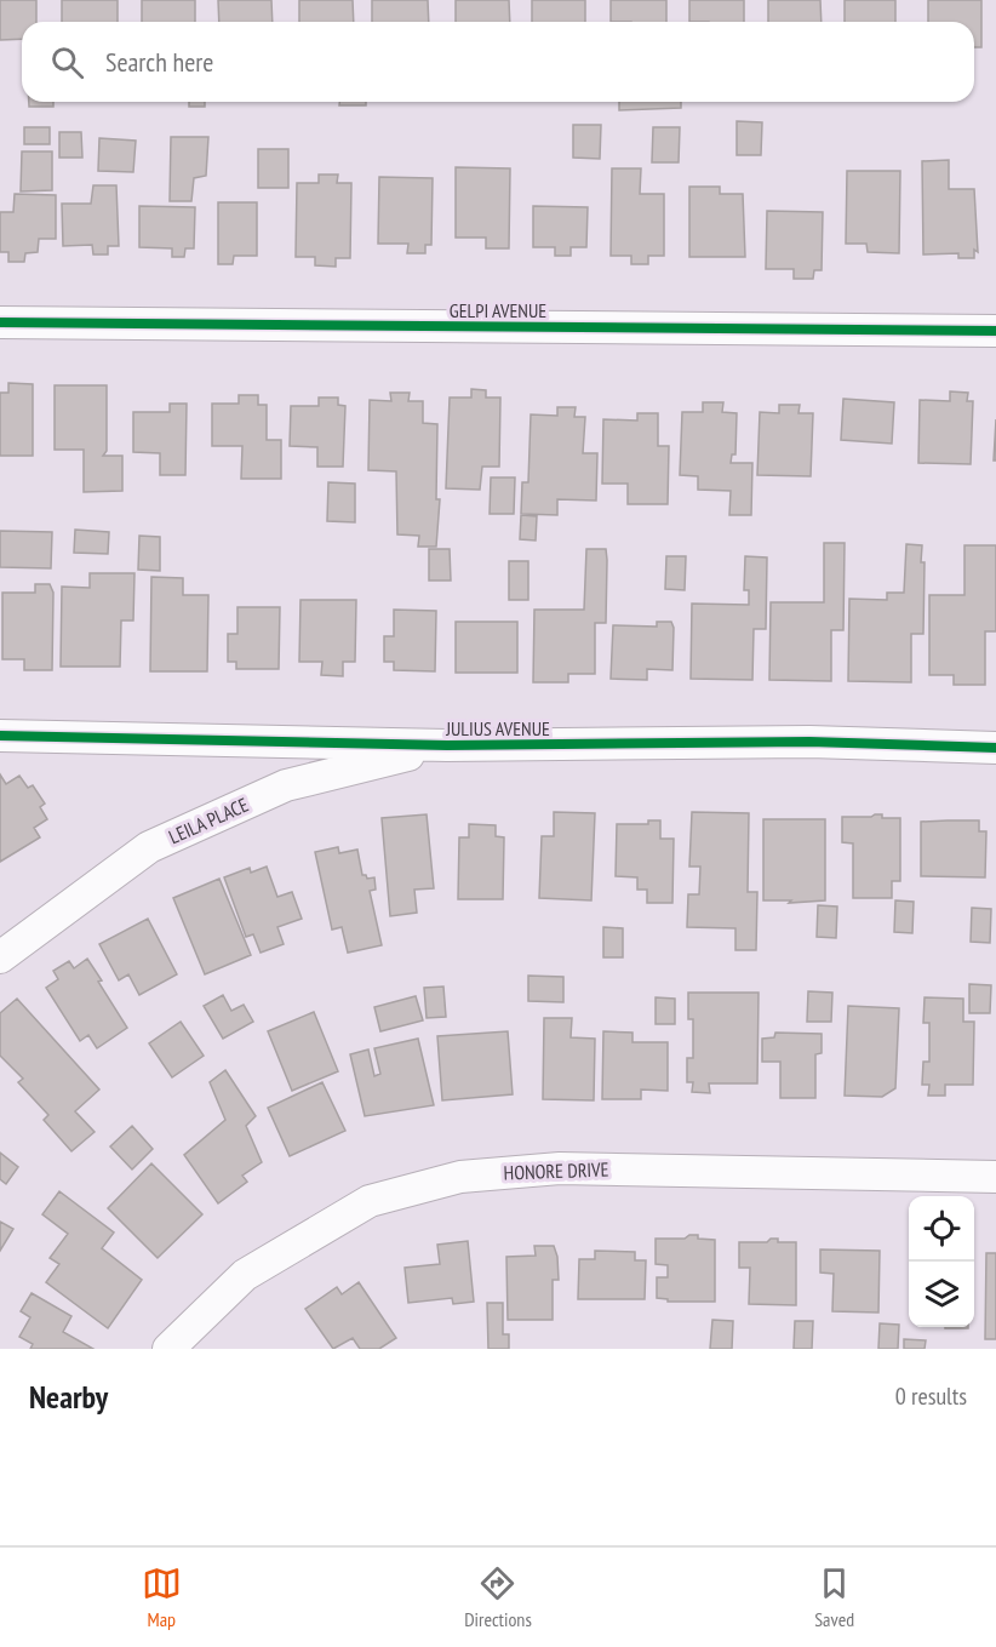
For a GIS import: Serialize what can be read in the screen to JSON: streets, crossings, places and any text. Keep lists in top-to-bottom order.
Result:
{
  "streets": {
    "street": [
      "GELPI AVENUE",
      "JULIUS AVENUE",
      "LEILA PLACE",
      "HONORE DRIVE"
    ]
  },
  "crossings": [
    ["JULIUS AVENUE", "LEILA PLACE"]
  ],
  "page": {
    "search": "Search here",
    "heading": ["Nearby", "0 results"],
    "nav": ["Map", "Directions", "Saved"]
  }
}
